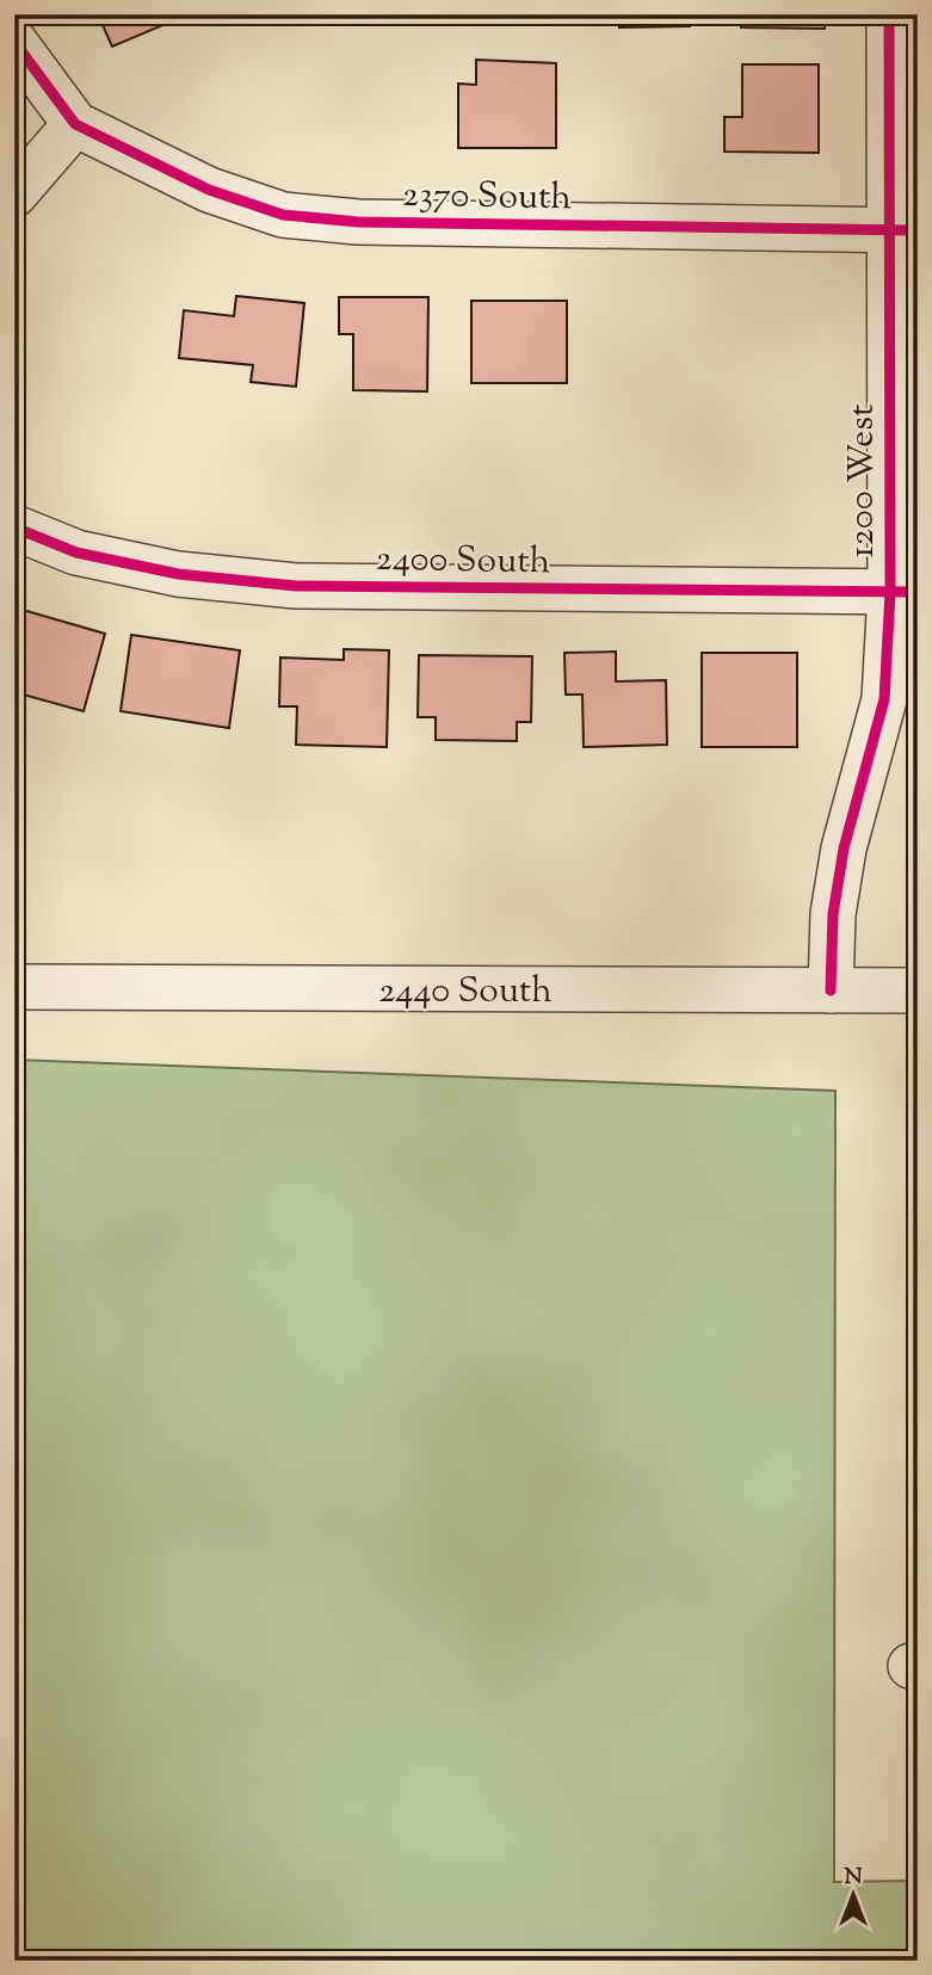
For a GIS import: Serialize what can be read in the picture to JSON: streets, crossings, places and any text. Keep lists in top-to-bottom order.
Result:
{
  "streets": {
    "street": [
      "2370 South",
      "1200 West",
      "2400 South",
      "2440 South"
    ]
  },
  "crossings": [
    ["2370 South", "1200 West"],
    ["1200 West", "2400 South"],
    ["1200 West", "2440 South"]
  ],
  "north": "top"
}
